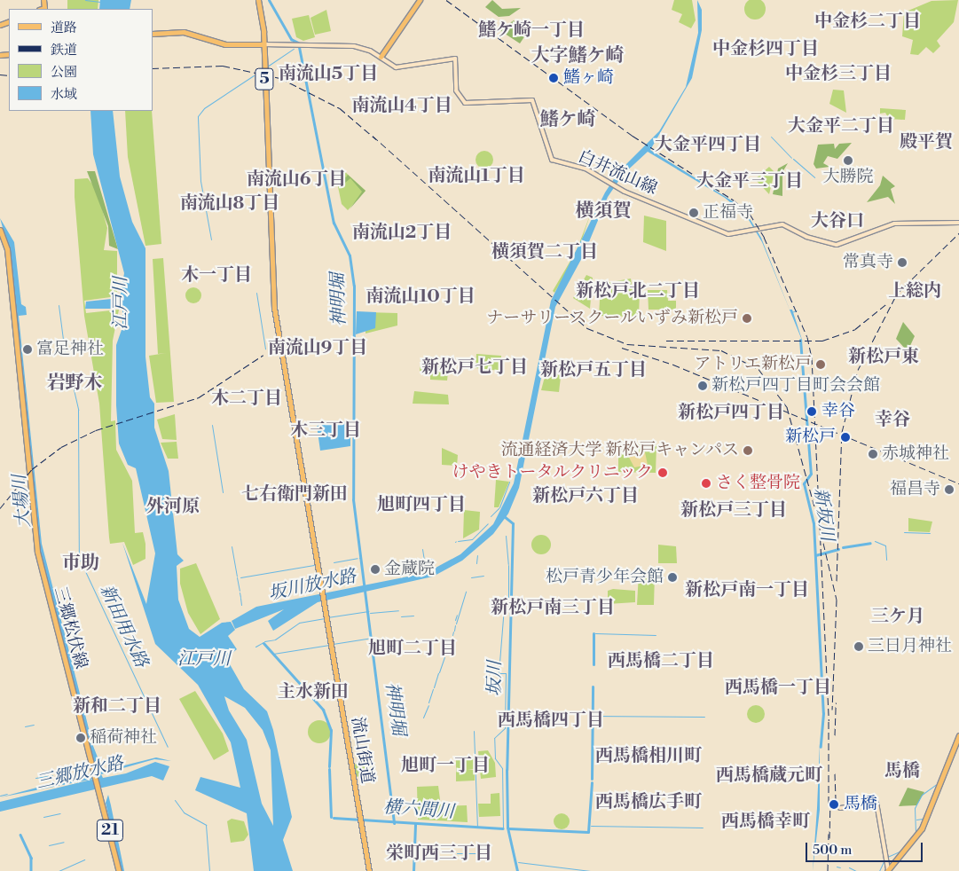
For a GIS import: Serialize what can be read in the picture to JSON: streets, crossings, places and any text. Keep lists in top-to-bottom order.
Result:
{
  "streets": {
    "main road": [
      "5",
      "白井流山線",
      "三郷松伏線",
      "流山街道",
      "21"
    ]
  },
  "crossings": [
    ["白井流山線", "流山街道"]
  ],
  "districts": [
    "中金杉二丁目",
    "鰭ケ崎一丁目",
    "中金杉四丁目",
    "大字鰭ケ崎",
    "南流山5丁目",
    "中金杉三丁目",
    "南流山4丁目",
    "鰭ケ崎",
    "大金平二丁目",
    "殿平賀",
    "大金平四丁目",
    "南流山1丁目",
    "南流山6丁目",
    "大金平三丁目",
    "南流山8丁目",
    "横須賀",
    "大谷口",
    "南流山2丁目",
    "横須賀二丁目",
    "木一丁目",
    "新松戸北二丁目",
    "上総内",
    "南流山10丁目",
    "南流山9丁目",
    "新松戸東",
    "新松戸七丁目",
    "新松戸五丁目",
    "岩野木",
    "木二丁目",
    "新松戸四丁目",
    "幸谷",
    "木三丁目",
    "七右衛門新田",
    "新松戸六丁目",
    "旭町四丁目",
    "外河原",
    "新松戸三丁目",
    "市助",
    "新松戸南一丁目",
    "新松戸南三丁目",
    "三ケ月",
    "旭町二丁目",
    "西馬橋二丁目",
    "西馬橋一丁目",
    "主水新田",
    "新和二丁目",
    "西馬橋四丁目",
    "西馬橋相川町",
    "旭町一丁目",
    "馬橋",
    "西馬橋蔵元町",
    "西馬橋広手町",
    "西馬橋幸町",
    "栄町西三丁目"
  ],
  "water": [
    "神明堀",
    "江戸川",
    "大場川",
    "新坂川",
    "坂川放水路",
    "新田用水路",
    "坂川",
    "三郷放水路",
    "横六間川"
  ],
  "places": [
    "鰭ヶ崎",
    "大勝院",
    "正福寺",
    "常真寺",
    "ナーサリースクールいずみ新松戸",
    "富足神社",
    "アトリエ新松戸",
    "新松戸四丁目町会会館",
    "幸谷",
    "新松戸",
    "流通経済大学 新松戸キャンパス",
    "赤城神社",
    "けやきトータルクリニック",
    "さく整骨院",
    "福昌寺",
    "金蔵院",
    "松戸青少年会館",
    "三日月神社",
    "稲荷神社",
    "馬橋"
  ],
  "legend": [
    "道路",
    "鉄道",
    "公園",
    "水域"
  ],
  "scale_bar": "500 m"
}
